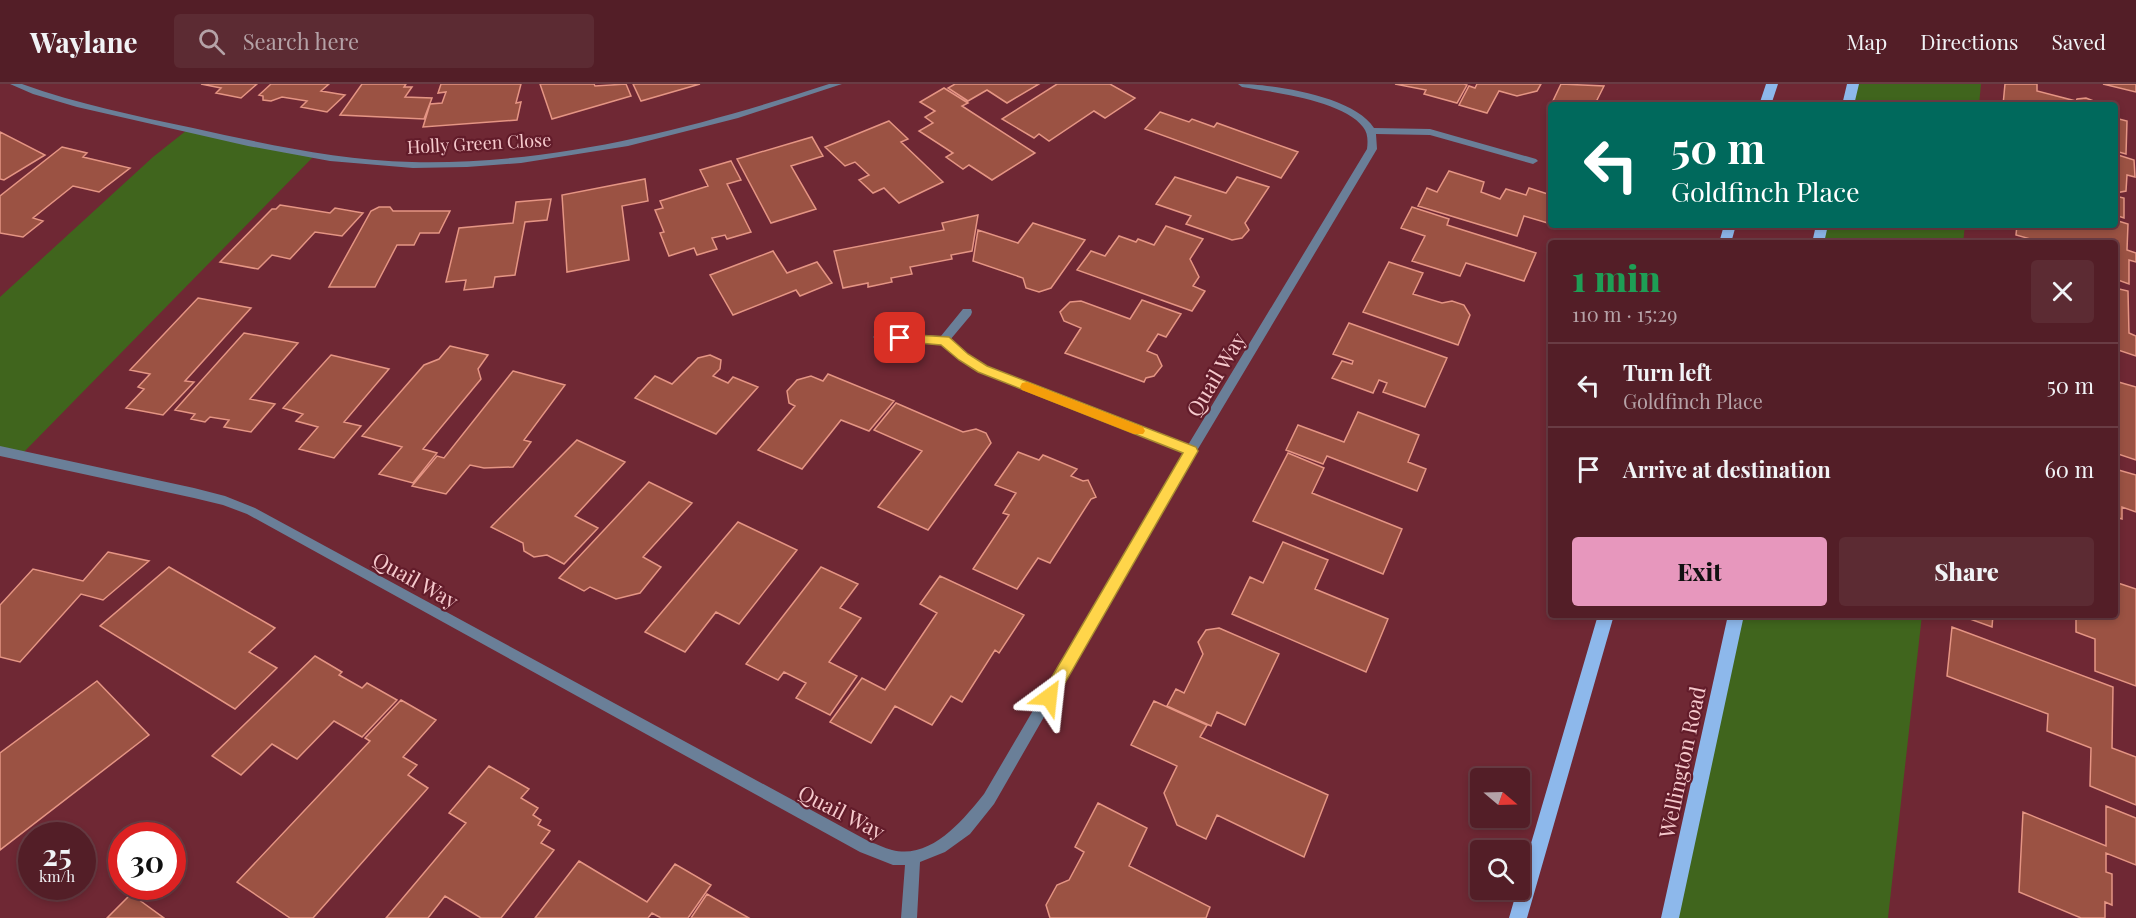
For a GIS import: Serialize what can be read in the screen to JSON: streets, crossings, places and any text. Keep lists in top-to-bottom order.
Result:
{
  "streets": {
    "main road": ["Wellington Road"],
    "street": ["Holly Green Close", "Quail Way"]
  },
  "north": "right",
  "page": {
    "header": "Waylane",
    "search": "Search here",
    "nav": ["Map", "Directions", "Saved"],
    "turn": ["50 m", "Goldfinch Place"],
    "heading": ["1 min", "110 m · 15:29"],
    "list": [
      {
        "name": "Turn left",
        "note": "Goldfinch Place",
        "value": "50 m"
      },
      {
        "name": "Arrive at destination",
        "value": "60 m"
      }
    ],
    "buttons": ["Exit", "Share"],
    "speed": "25 km/h",
    "limit": "30"
  }
}
